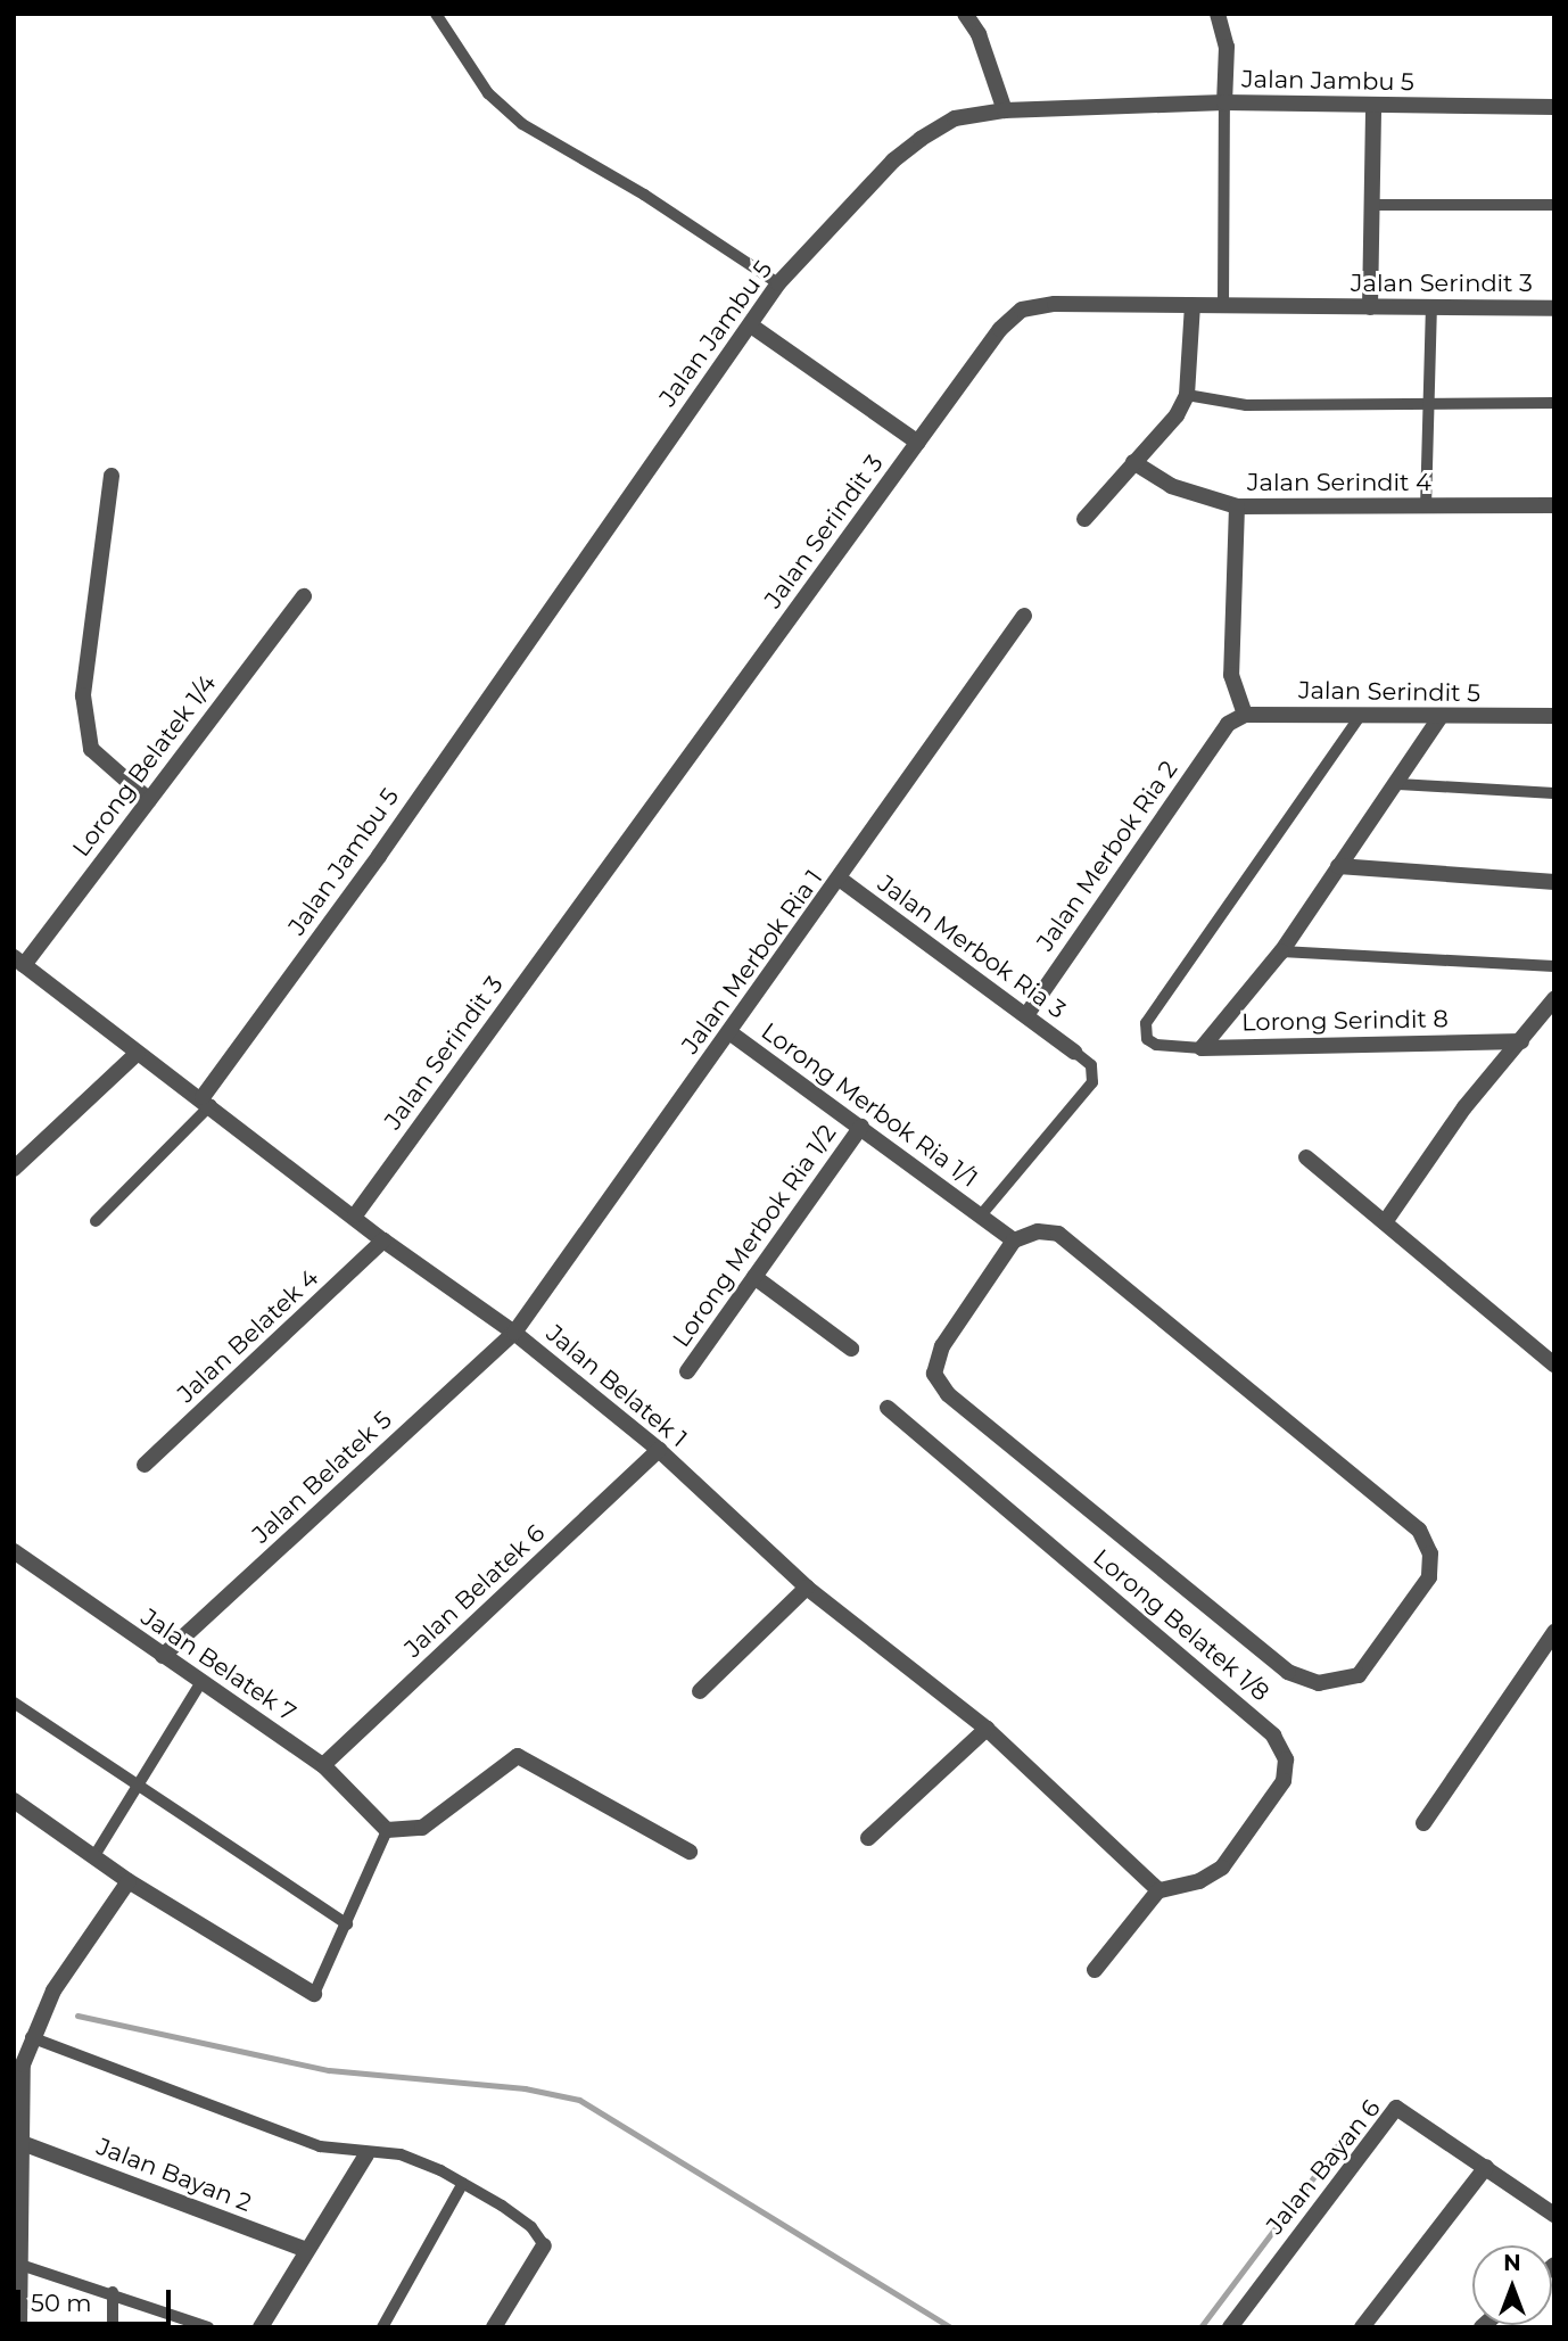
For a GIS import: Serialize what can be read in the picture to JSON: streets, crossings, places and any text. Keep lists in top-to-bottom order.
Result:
{
  "streets": {
    "street": [
      "Jalan Jambu 5",
      "Jalan Serindit 3",
      "Jalan Serindit 4",
      "Jalan Serindit 5",
      "Lorong Belatek 1/4",
      "Jalan Merbok Ria 2",
      "Jalan Merbok Ria 3",
      "Jalan Merbok Ria 1",
      "Lorong Serindit 8",
      "Lorong Merbok Ria 1/1",
      "Lorong Merbok Ria 1/2",
      "Jalan Belatek 4",
      "Jalan Belatek 1",
      "Jalan Belatek 5",
      "Jalan Belatek 6",
      "Lorong Belatek 1/8",
      "Jalan Belatek 7",
      "Jalan Bayan 6",
      "Jalan Bayan 2"
    ]
  },
  "crossings": [
    ["Jalan Jambu 5", "Jalan Belatek 1"],
    ["Jalan Serindit 3", "Jalan Belatek 1"],
    ["Jalan Serindit 5", "Jalan Merbok Ria 2"],
    ["Jalan Serindit 5", "Lorong Serindit 8"],
    ["Lorong Belatek 1/4", "Jalan Belatek 1"],
    ["Jalan Merbok Ria 2", "Jalan Merbok Ria 3"],
    ["Jalan Merbok Ria 3", "Jalan Merbok Ria 1"],
    ["Jalan Merbok Ria 1", "Lorong Merbok Ria 1/1"],
    ["Jalan Merbok Ria 1", "Jalan Belatek 1"],
    ["Jalan Merbok Ria 1", "Jalan Belatek 5"],
    ["Lorong Merbok Ria 1/1", "Lorong Merbok Ria 1/2"],
    ["Jalan Belatek 4", "Jalan Belatek 1"],
    ["Jalan Belatek 1", "Jalan Belatek 5"],
    ["Jalan Belatek 1", "Jalan Belatek 6"],
    ["Jalan Belatek 1", "Lorong Belatek 1/8"],
    ["Jalan Belatek 5", "Jalan Belatek 7"],
    ["Jalan Belatek 6", "Jalan Belatek 7"]
  ],
  "scale_bar": "50 m",
  "north": "top"
}
